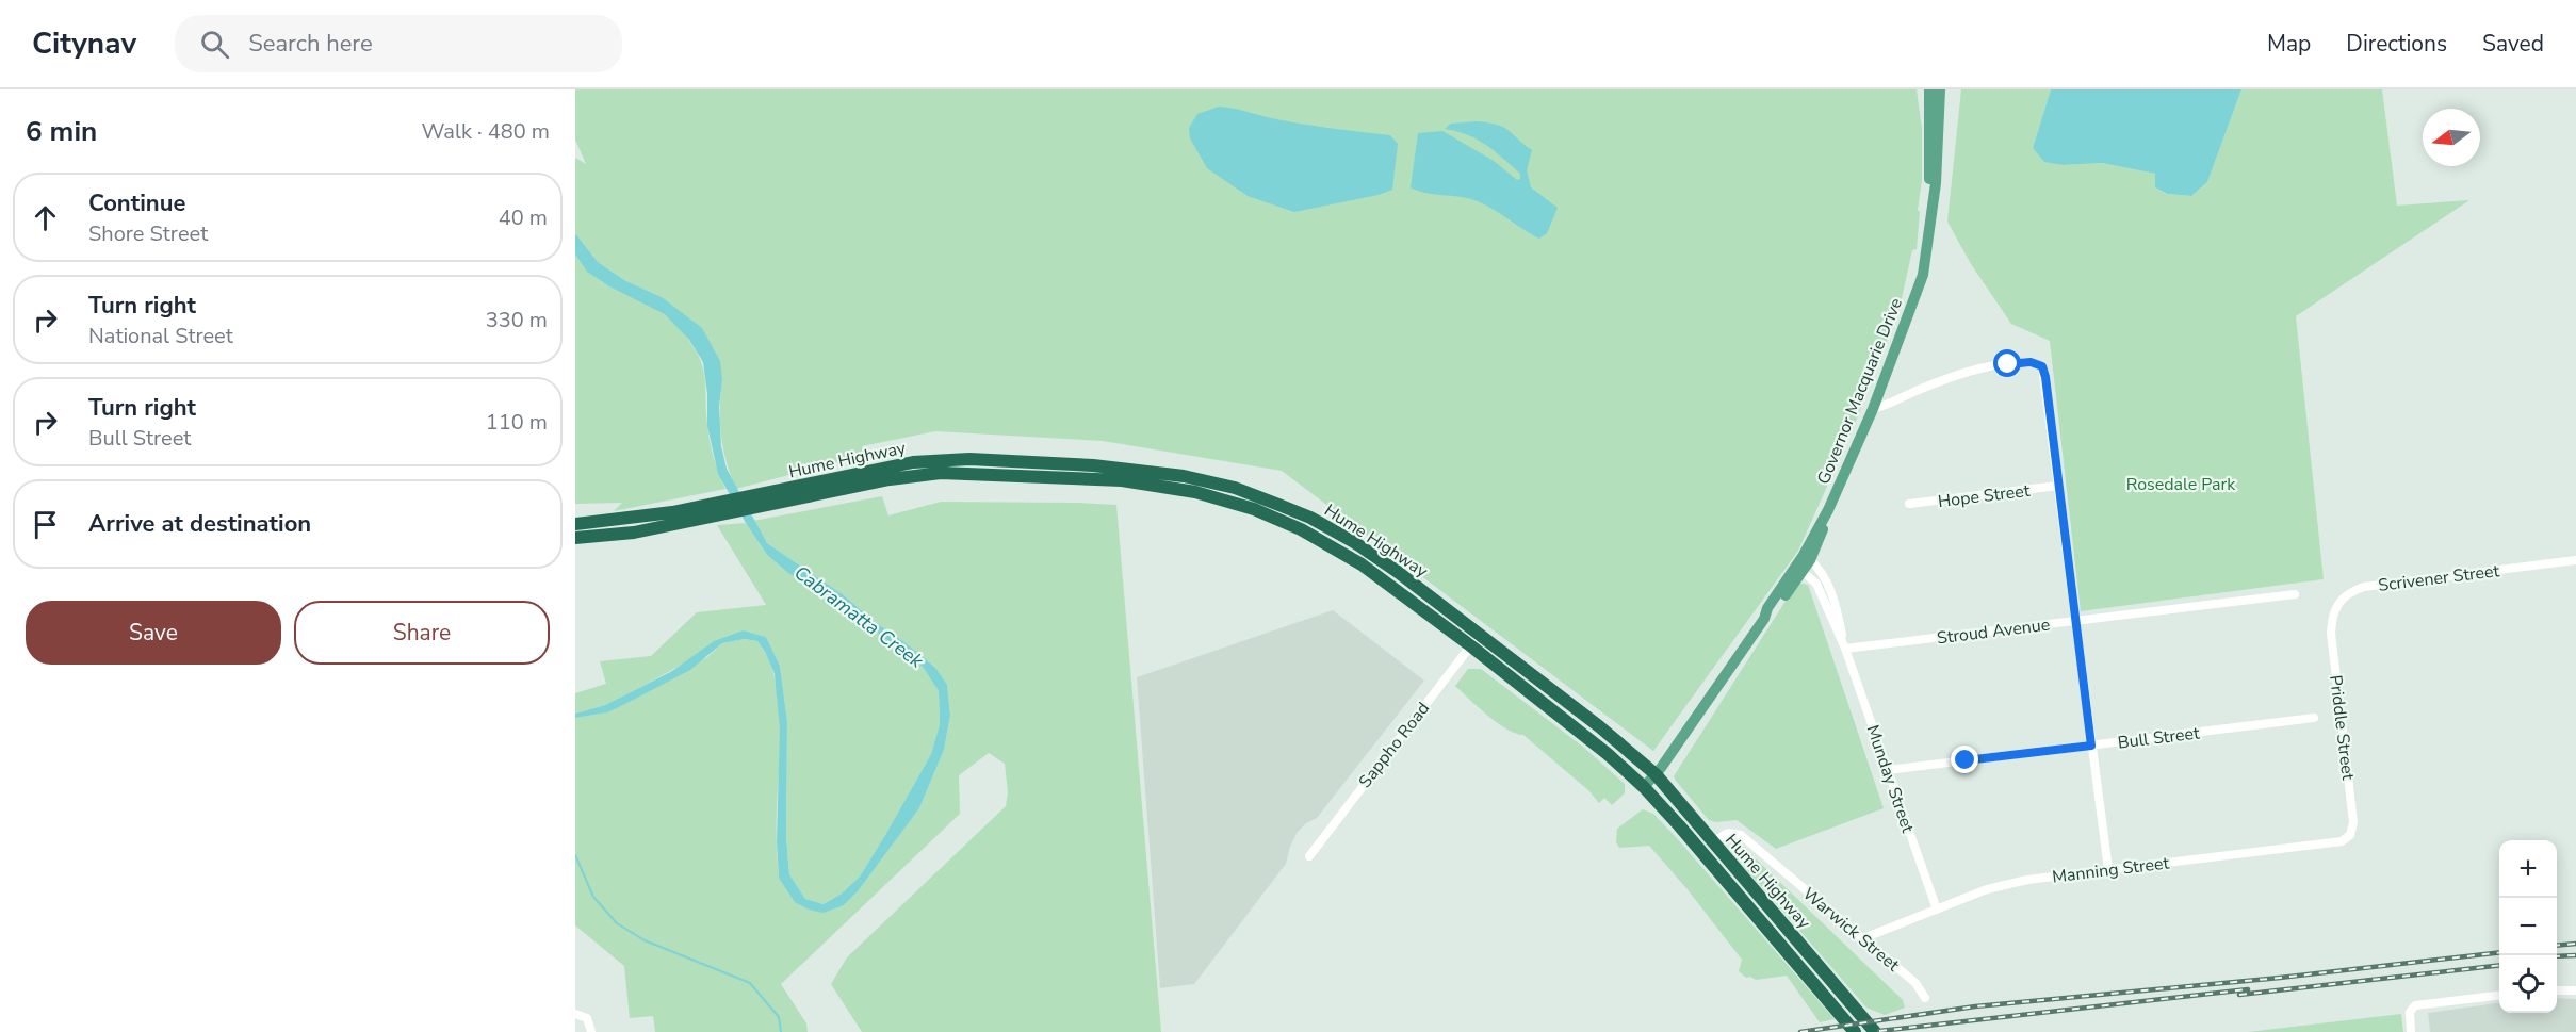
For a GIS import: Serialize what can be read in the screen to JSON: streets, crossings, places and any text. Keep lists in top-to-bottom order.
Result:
{
  "streets": {
    "highway": ["Hume Highway"],
    "main road": ["Governor Macquarie Drive"],
    "street": [
      "Hope Street",
      "Scrivener Street",
      "Stroud Avenue",
      "Priddle Street",
      "Bull Street",
      "Sappho Road",
      "Munday Street",
      "Manning Street",
      "Warwick Street"
    ]
  },
  "crossings": [
    ["Governor Macquarie Drive", "Hume Highway"],
    ["Governor Macquarie Drive", "Munday Street"],
    ["Hume Highway", "Sappho Road"],
    ["Hume Highway", "Warwick Street"],
    ["Scrivener Street", "Priddle Street"],
    ["Stroud Avenue", "Munday Street"],
    ["Priddle Street", "Manning Street"],
    ["Bull Street", "Munday Street"],
    ["Munday Street", "Manning Street"],
    ["Manning Street", "Warwick Street"]
  ],
  "water": ["Cabramatta Creek"],
  "parks": ["Rosedale Park"],
  "north": "left",
  "page": {
    "header": "Citynav",
    "search": "Search here",
    "nav": ["Map", "Directions", "Saved"],
    "heading": ["6 min", "Walk · 480 m"],
    "list": [
      ["Continue", "Shore Street", "40 m"],
      ["Turn right", "National Street", "330 m"],
      ["Turn right", "Bull Street", "110 m"],
      "Arrive at destination"
    ],
    "buttons": ["Save", "Share"],
    "map_buttons": ["+", "−"]
  }
}
